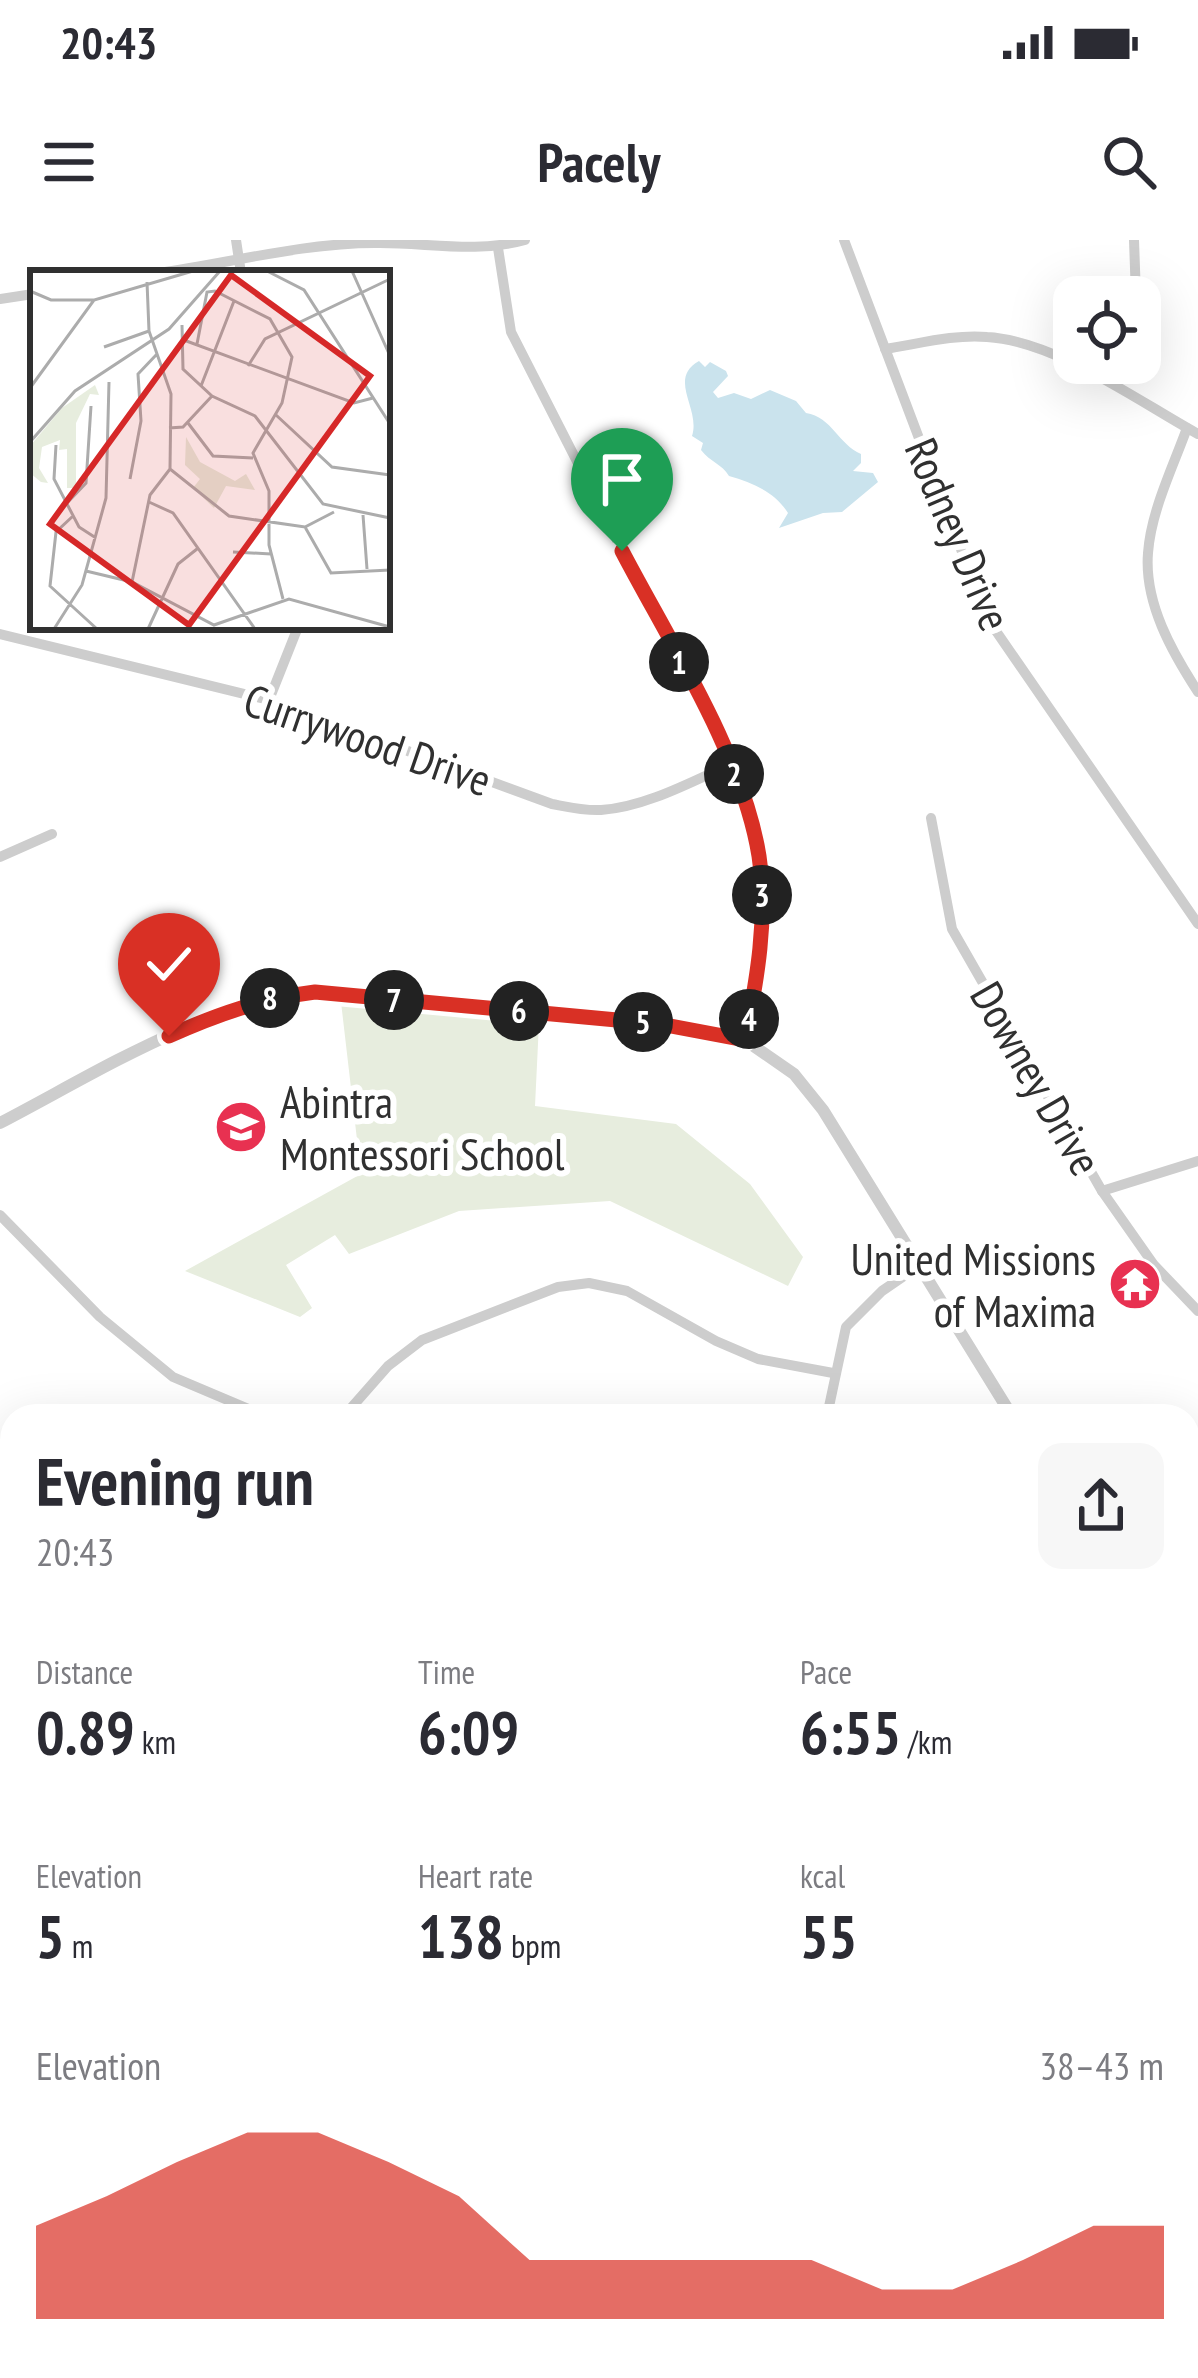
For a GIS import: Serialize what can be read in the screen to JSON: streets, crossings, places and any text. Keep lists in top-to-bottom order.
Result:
{
  "streets": {
    "street": ["Rodney Drive", "Currywood Drive", "Downey Drive"]
  },
  "places": {
    "school or university": ["Abintra Montessori School"],
    "temple": ["United Missions of Maxima"]
  },
  "page": {
    "status": "20:43",
    "header": "Pacely",
    "pins": [
      "1",
      "2",
      "3",
      "8",
      "7",
      "6",
      "4",
      "5"
    ],
    "heading": ["Evening run", "20:43"],
    "stats": [
      ["Distance", "0.89 km"],
      ["Time", "6:09"],
      ["Pace", "6:55 /km"],
      ["Elevation", "5 m"],
      ["Heart rate", "138 bpm"],
      ["kcal", "55"]
    ],
    "chart": ["Elevation", "38–43 m"]
  }
}
